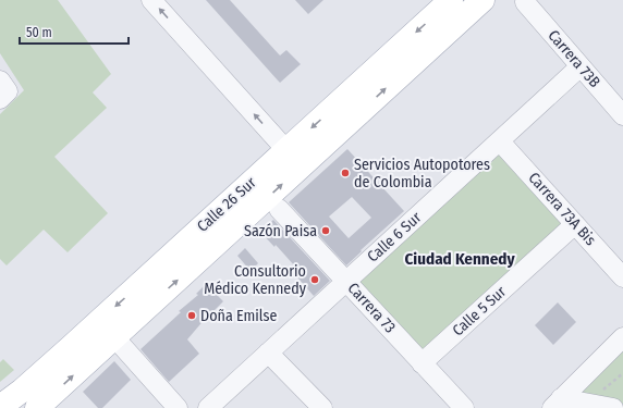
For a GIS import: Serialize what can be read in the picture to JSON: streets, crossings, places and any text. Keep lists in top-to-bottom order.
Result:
{
  "streets": {
    "main road": ["Calle 26 Sur"],
    "street": [
      "Carrera 73B",
      "Carrera 73A Bis",
      "Calle 6 Sur",
      "Carrera 73",
      "Calle 5 Sur"
    ]
  },
  "crossings": [
    ["Carrera 73B", "Calle 6 Sur"],
    ["Carrera 73A Bis", "Calle 6 Sur"],
    ["Carrera 73A Bis", "Calle 5 Sur"],
    ["Calle 6 Sur", "Carrera 73"],
    ["Carrera 73", "Calle 5 Sur"]
  ],
  "districts": ["Ciudad Kennedy"],
  "places": [
    "Servicios Autopotores de Colombia",
    "Sazón Paisa",
    "Consultorio Médico Kennedy",
    "Doña Emilse"
  ],
  "scale_bar": "50 m"
}
